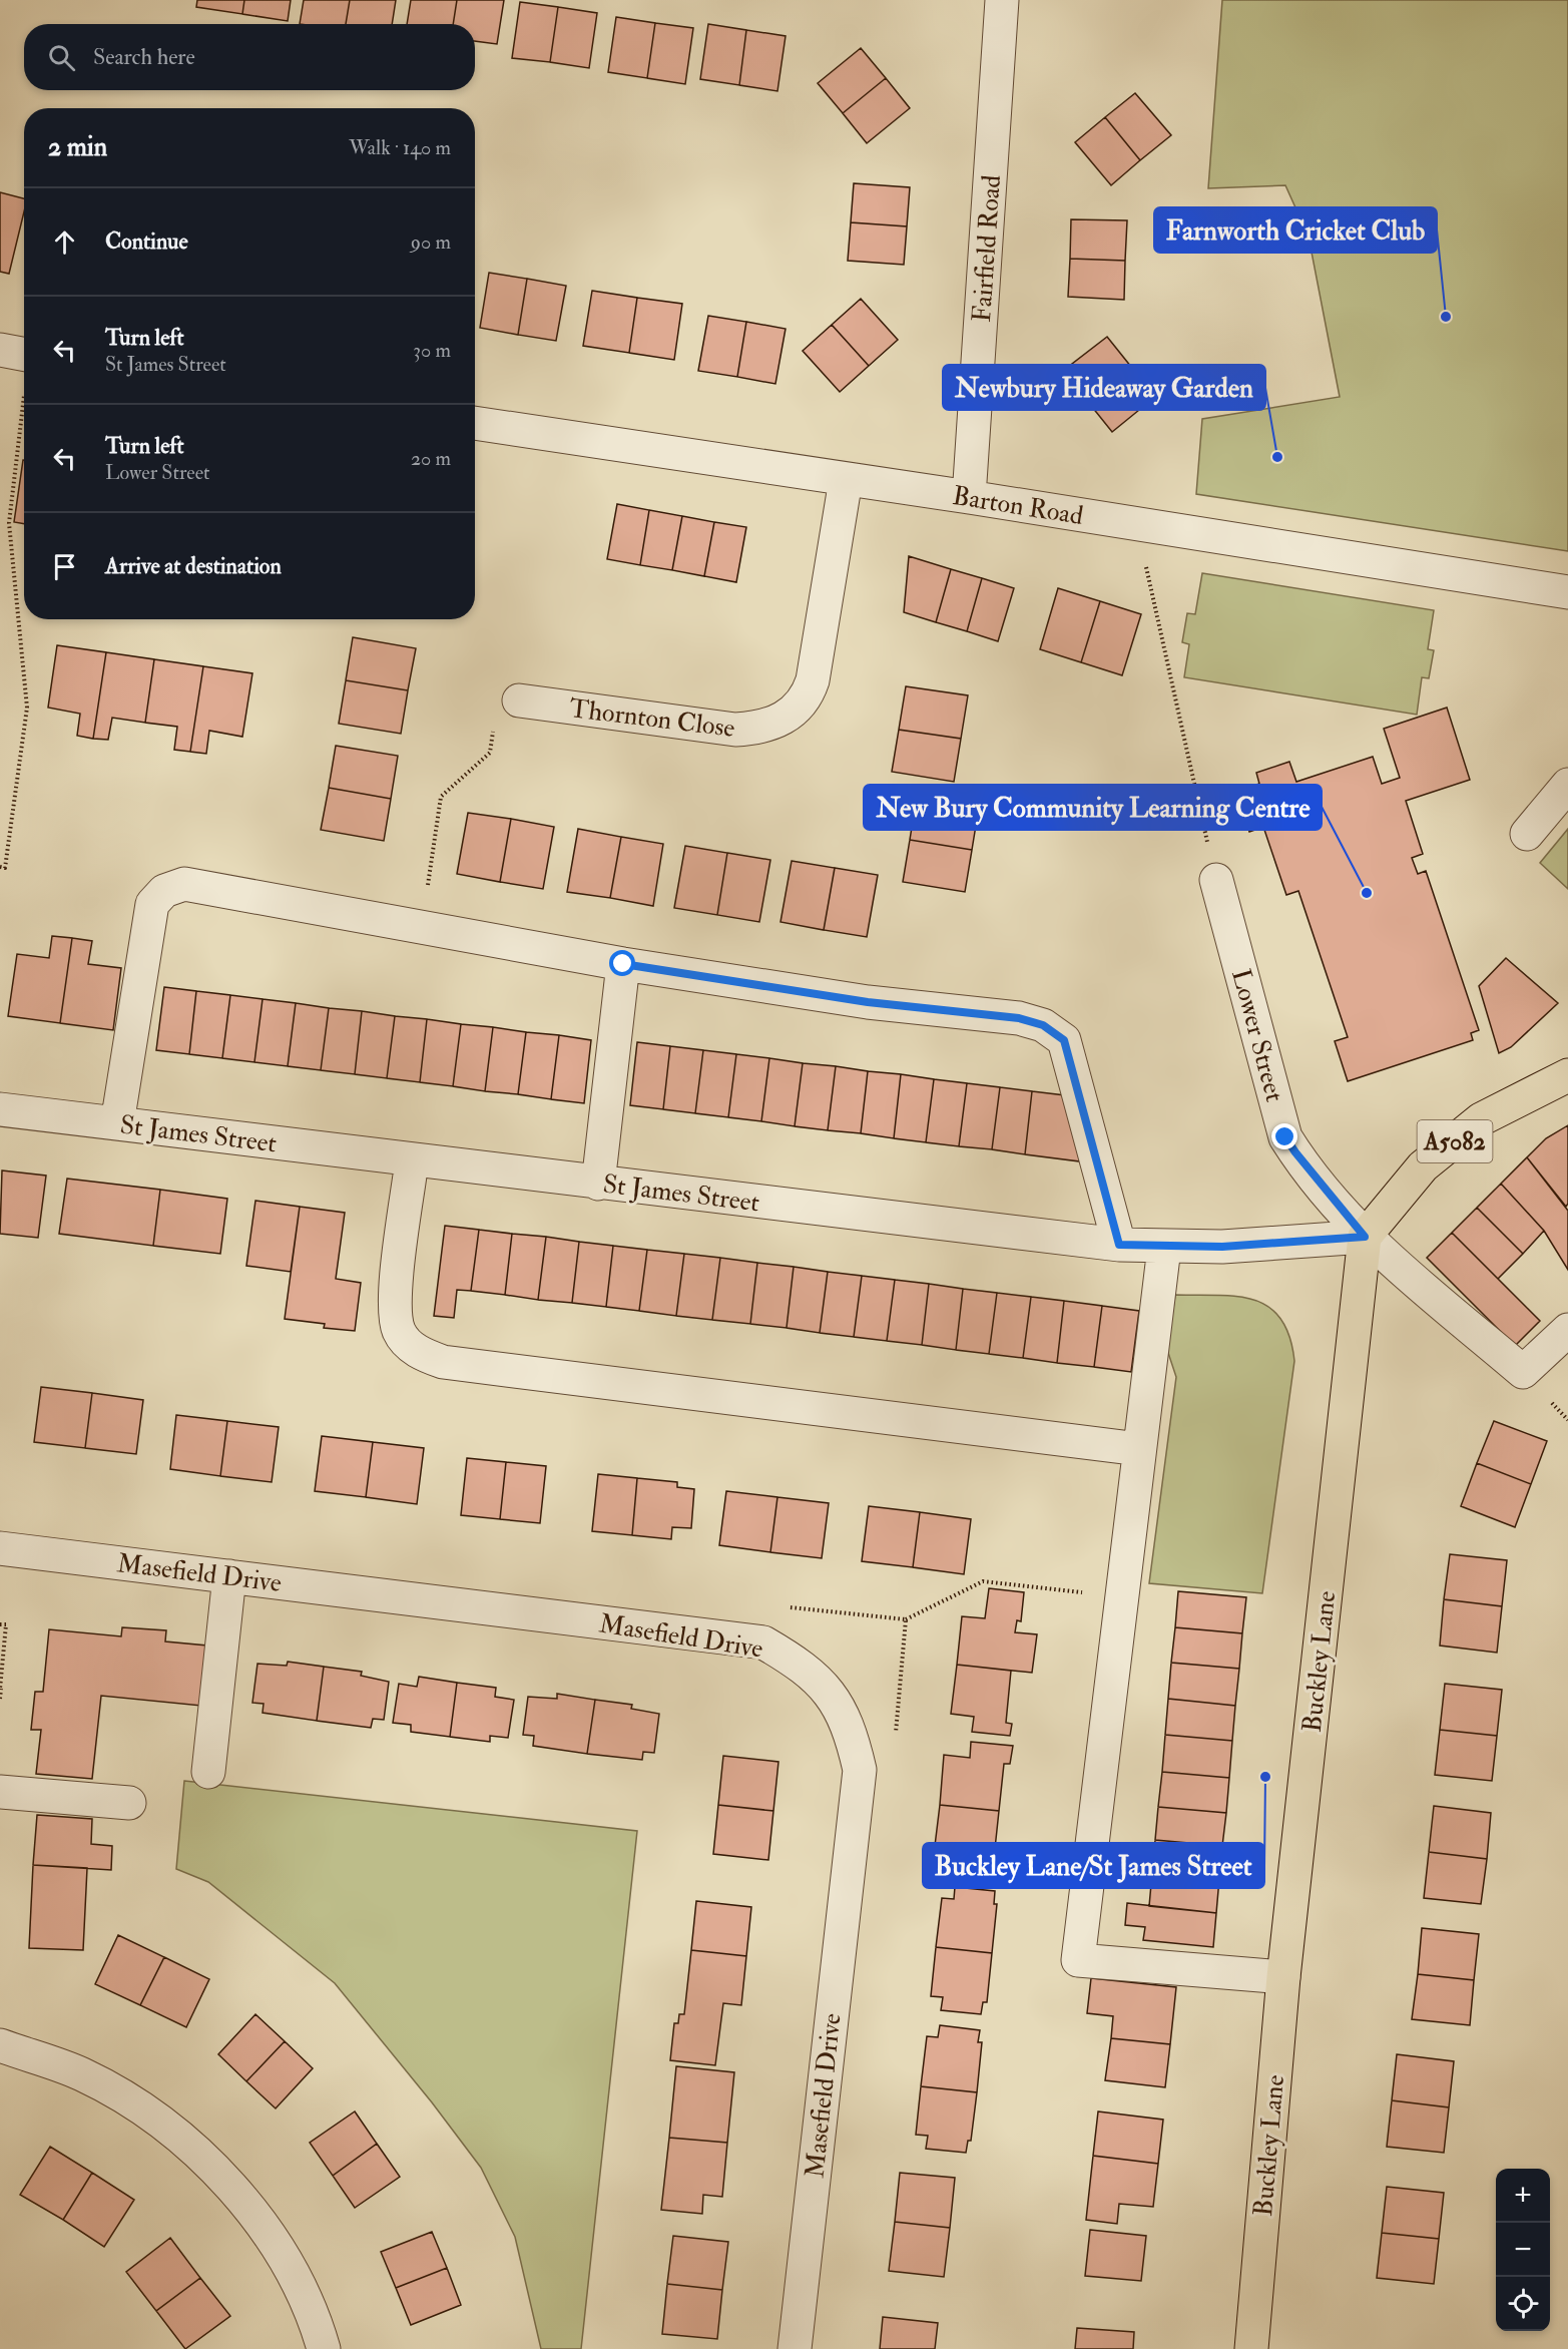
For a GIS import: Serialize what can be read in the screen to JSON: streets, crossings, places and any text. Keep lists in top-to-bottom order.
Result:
{
  "streets": {
    "main road": ["A5082", "Buckley Lane"],
    "street": [
      "Fairfield Road",
      "Barton Road",
      "Thornton Close",
      "Lower Street",
      "St James Street",
      "Masefield Drive"
    ]
  },
  "crossings": [
    ["Fairfield Road", "Barton Road"],
    ["Barton Road", "Thornton Close"],
    ["Lower Street", "St James Street"],
    ["Lower Street", "A5082"],
    ["Lower Street", "Buckley Lane"],
    ["St James Street", "A5082"],
    ["St James Street", "Buckley Lane"],
    ["A5082", "Buckley Lane"]
  ],
  "places": [
    "Farnworth Cricket Club",
    "Newbury Hideaway Garden",
    "New Bury Community Learning Centre",
    "Buckley Lane/St James Street"
  ],
  "page": {
    "search": "Search here",
    "heading": ["2 min", "Walk · 140 m"],
    "list": [
      ["Continue", "90 m"],
      ["Turn left", "St James Street", "30 m"],
      ["Turn left", "Lower Street", "20 m"],
      "Arrive at destination"
    ],
    "map_buttons": ["+", "−"]
  }
}
